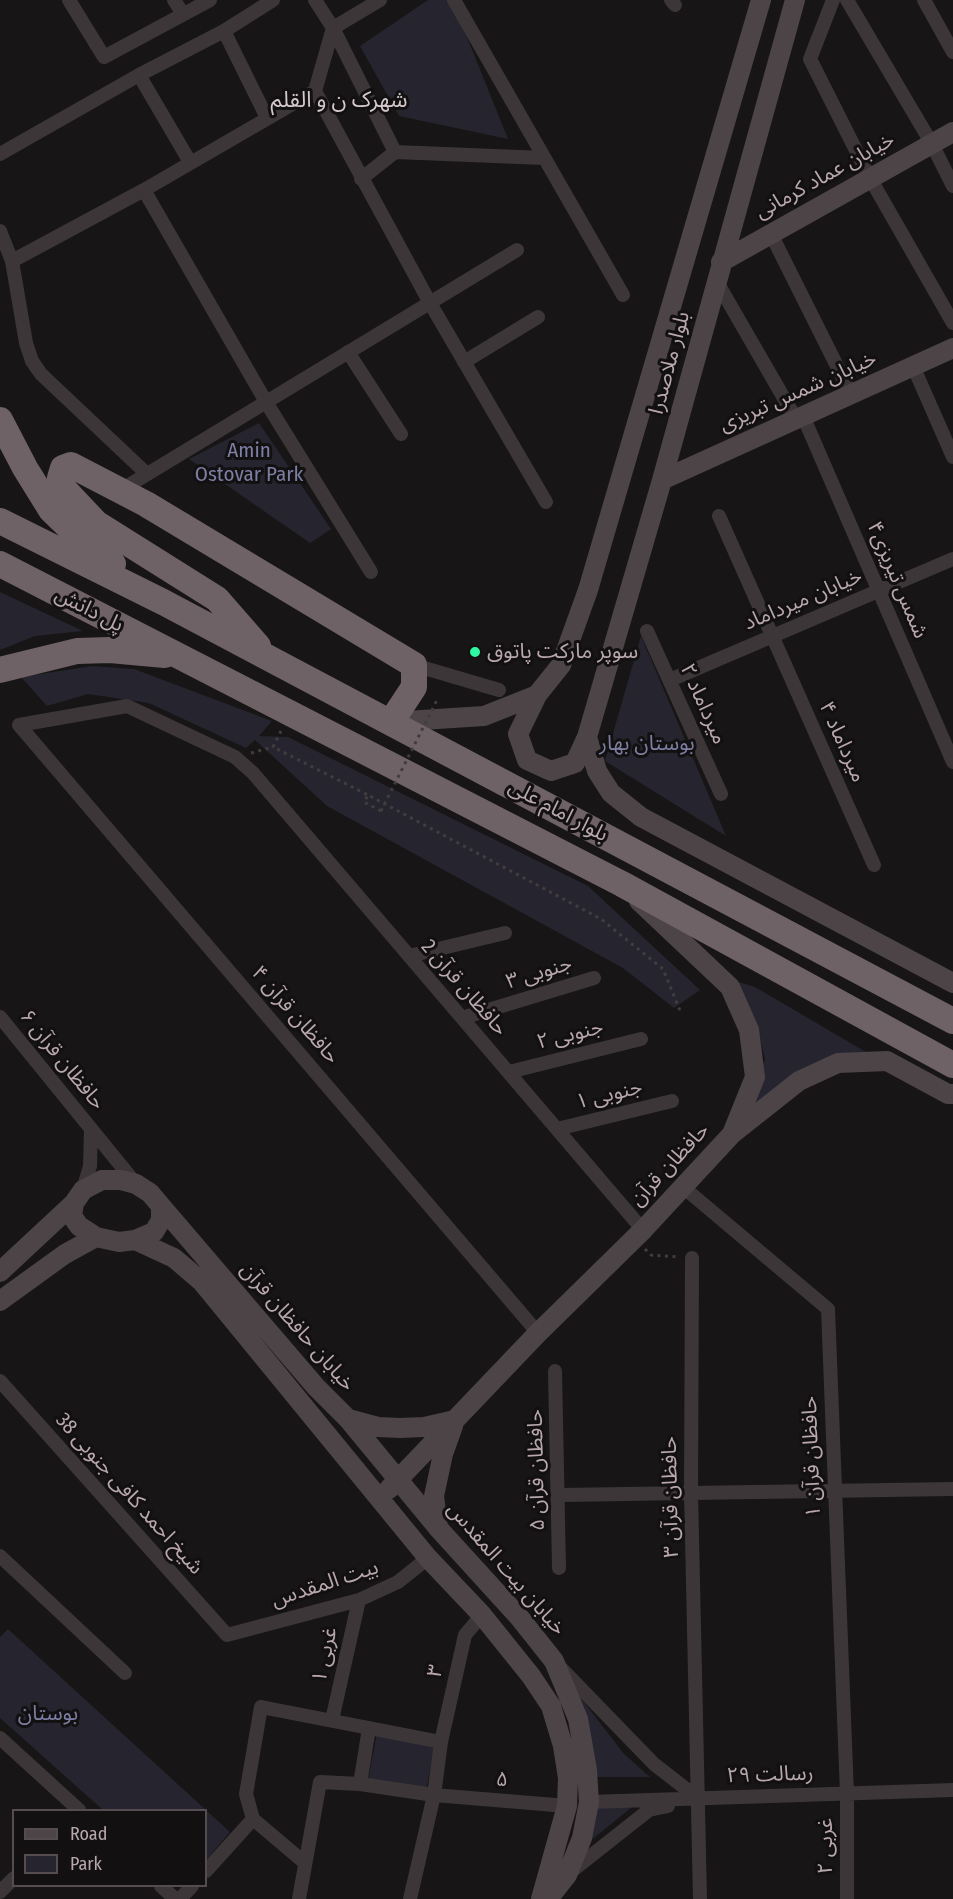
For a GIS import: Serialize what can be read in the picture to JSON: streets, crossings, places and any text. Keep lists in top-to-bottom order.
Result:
{
  "streets": {
    "highway": ["پل دانش", "بلوار امام علی"],
    "street": [
      "خیابان عماد کرمانی",
      "بلوار ملاصدرا",
      "خیابان شمس تبریزی",
      "شمس تیریزی۴",
      "خیابان میرداماد",
      "میرداماد ۲",
      "میرداماد ۴",
      "جنوبی ۳",
      "حافظان قرآن 2",
      "حافظان قرآن ۴",
      "جنوبی ۲",
      "حافظان قرآن ۶",
      "جنوبی ۱",
      "حافظان قرآن",
      "خیابان حافظان قرآن",
      "حافظان قرآن ۱",
      "حافظان قرآن ۵",
      "شیخ احمد کافی جنوبی 38",
      "حافظان قرآن ۳",
      "خیابان بیت المقدس",
      "بیت المقدس",
      "۱ غربی",
      "۳",
      "رسالت ۲۹",
      "۵",
      "۲ غربی"
    ]
  },
  "crossings": [
    ["خیابان عماد کرمانی", "بلوار ملاصدرا"],
    ["بلوار ملاصدرا", "خیابان شمس تبریزی"],
    ["بلوار ملاصدرا", "شمس تیریزی۴"],
    ["خیابان شمس تبریزی", "شمس تیریزی۴"],
    ["شمس تیریزی۴", "خیابان میرداماد"],
    ["خیابان میرداماد", "میرداماد ۲"],
    ["خیابان میرداماد", "میرداماد ۴"],
    ["پل دانش", "بلوار امام علی"],
    ["بلوار امام علی", "حافظان قرآن"],
    ["جنوبی ۳", "حافظان قرآن 2"],
    ["حافظان قرآن 2", "حافظان قرآن ۴"],
    ["حافظان قرآن 2", "جنوبی ۲"],
    ["حافظان قرآن 2", "جنوبی ۱"],
    ["حافظان قرآن 2", "حافظان قرآن"],
    ["حافظان قرآن ۴", "حافظان قرآن"],
    ["حافظان قرآن ۶", "خیابان حافظان قرآن"],
    ["حافظان قرآن", "خیابان حافظان قرآن"],
    ["حافظان قرآن", "حافظان قرآن ۱"],
    ["حافظان قرآن", "خیابان بیت المقدس"],
    ["خیابان حافظان قرآن", "خیابان بیت المقدس"],
    ["حافظان قرآن ۱", "رسالت ۲۹"],
    ["حافظان قرآن ۱", "۲ غربی"],
    ["شیخ احمد کافی جنوبی 38", "بیت المقدس"],
    ["حافظان قرآن ۳", "رسالت ۲۹"],
    ["خیابان بیت المقدس", "رسالت ۲۹"],
    ["بیت المقدس", "۱ غربی"],
    ["۳", "۵"],
    ["رسالت ۲۹", "۲ غربی"]
  ],
  "districts": ["شهرک ن و القلم"],
  "parks": ["Amin Ostovar Park", "بوستان بهار", "بوستان"],
  "places": ["سوپر مارکت پاتوق"],
  "legend": ["Road", "Park"]
}
